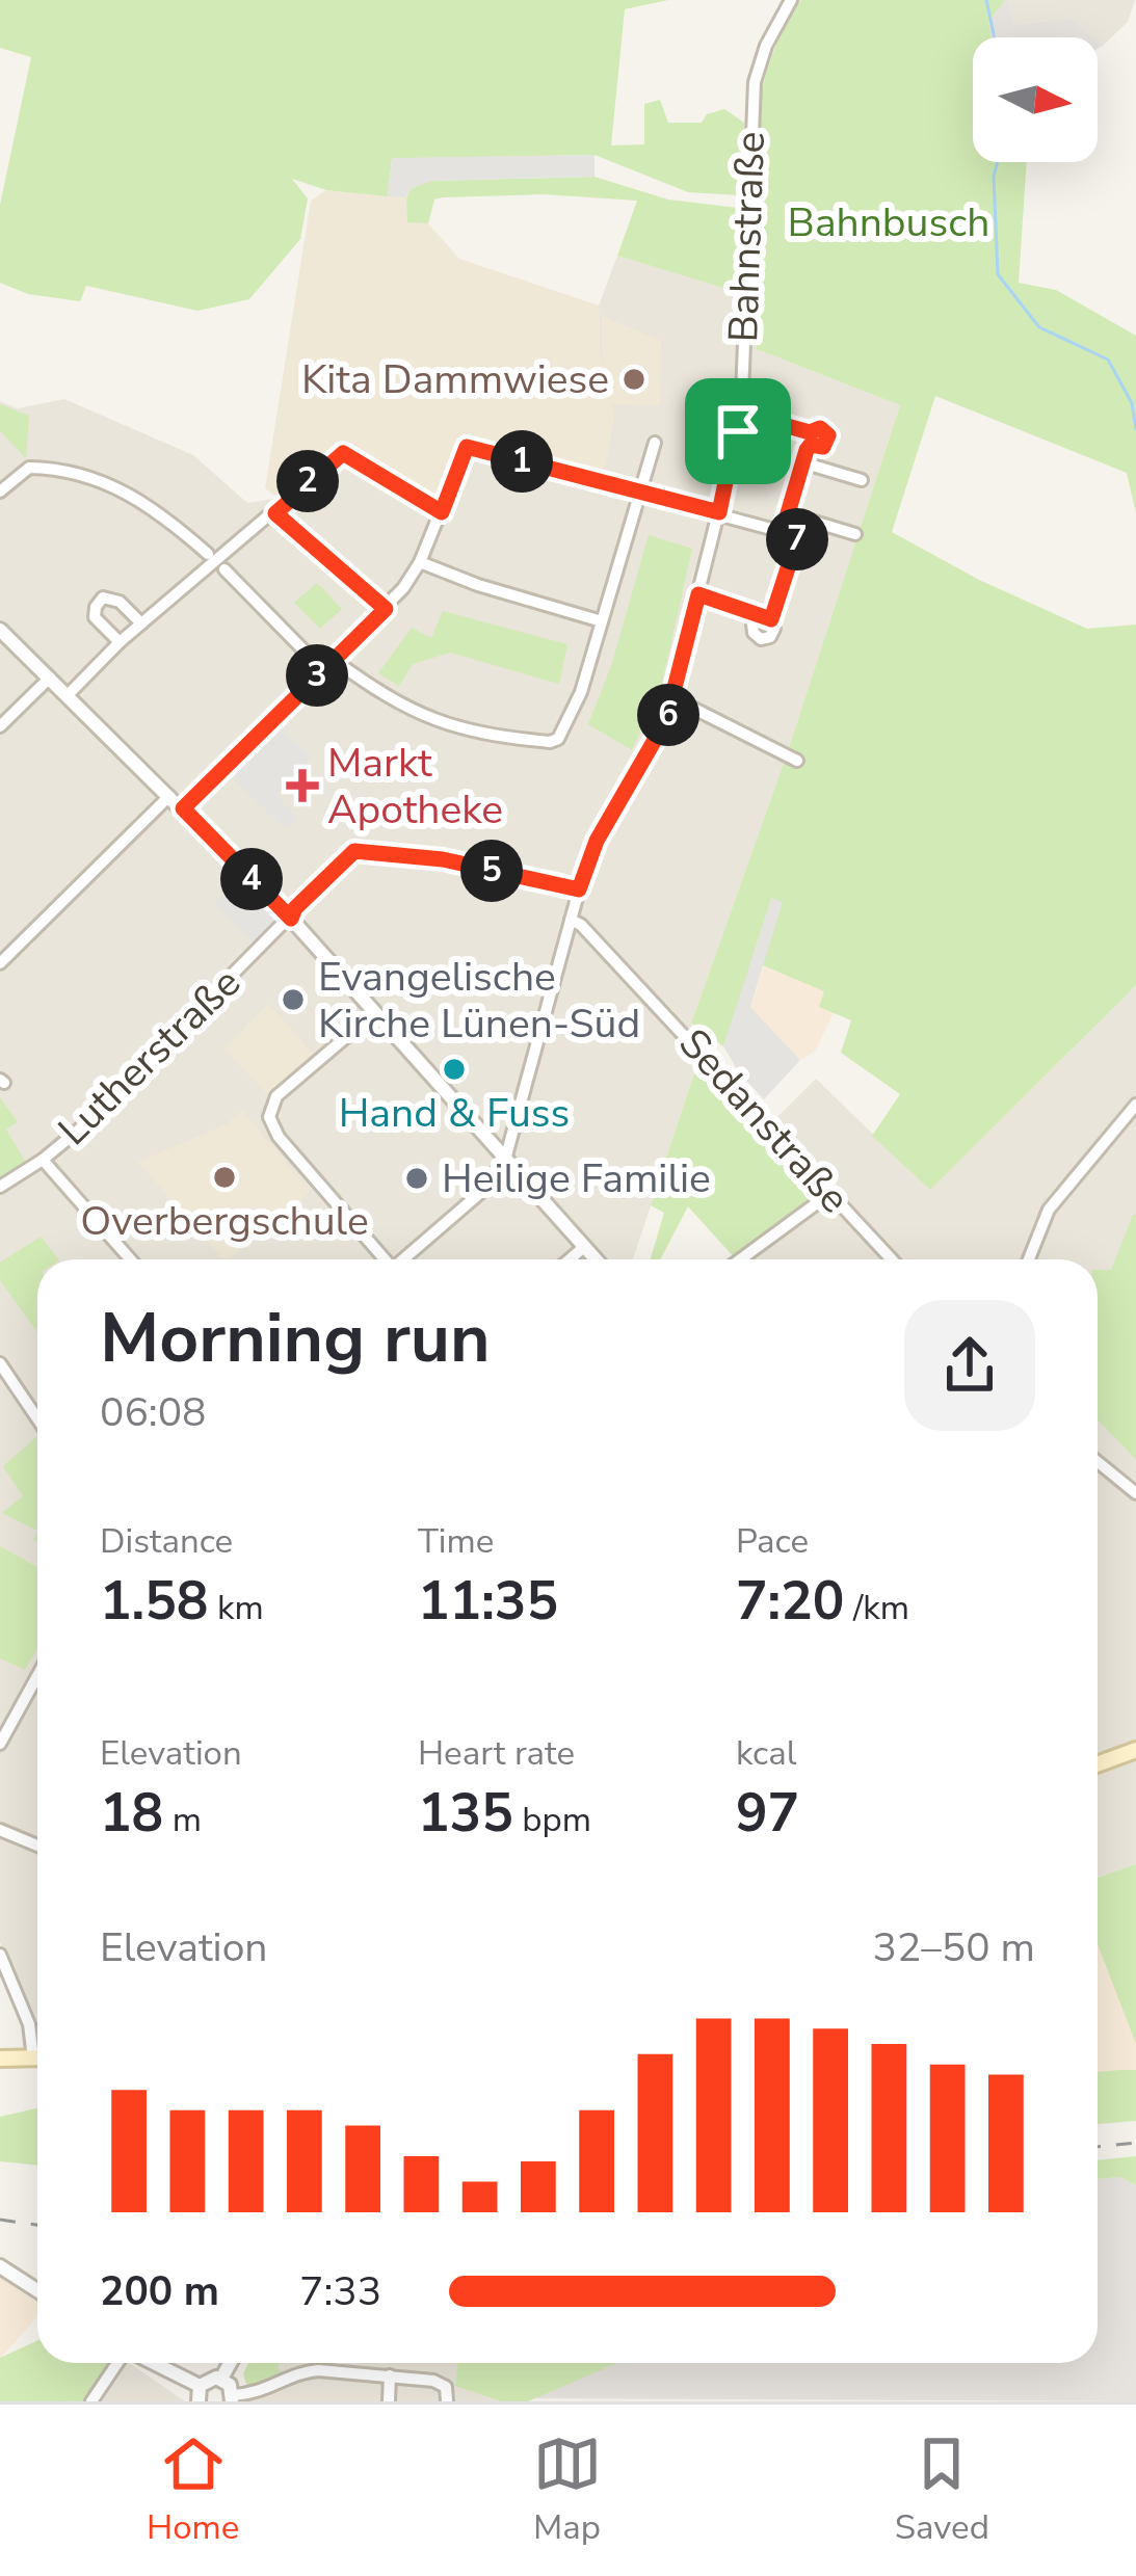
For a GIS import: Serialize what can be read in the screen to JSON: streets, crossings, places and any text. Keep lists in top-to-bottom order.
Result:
{
  "streets": {
    "street": ["Bahnstraße", "Lutherstraße", "Sedanstraße"]
  },
  "crossings": [
    ["Bahnstraße", "Lutherstraße"],
    ["Bahnstraße", "Sedanstraße"]
  ],
  "parks": ["Bahnbusch"],
  "places": {
    "other": [
      "Kita Dammwiese",
      "Evangelische Kirche Lünen-Süd",
      "Hand & Fuss",
      "Overbergschule",
      "Heilige Familie"
    ],
    "health": ["Markt Apotheke"]
  },
  "north": "right",
  "page": {
    "pins": [
      "1",
      "2",
      "7",
      "3",
      "6",
      "5",
      "4"
    ],
    "heading": ["Morning run", "06:08"],
    "stats": [
      ["Distance", "1.58 km"],
      ["Time", "11:35"],
      ["Pace", "7:20 /km"],
      ["Elevation", "18 m"],
      ["Heart rate", "135 bpm"],
      ["kcal", "97"]
    ],
    "chart": ["Elevation", "32–50 m"],
    "list": [
      {
        "name": "200 m",
        "note": "7:33"
      }
    ],
    "tabs": ["Home", "Map", "Saved"]
  }
}
